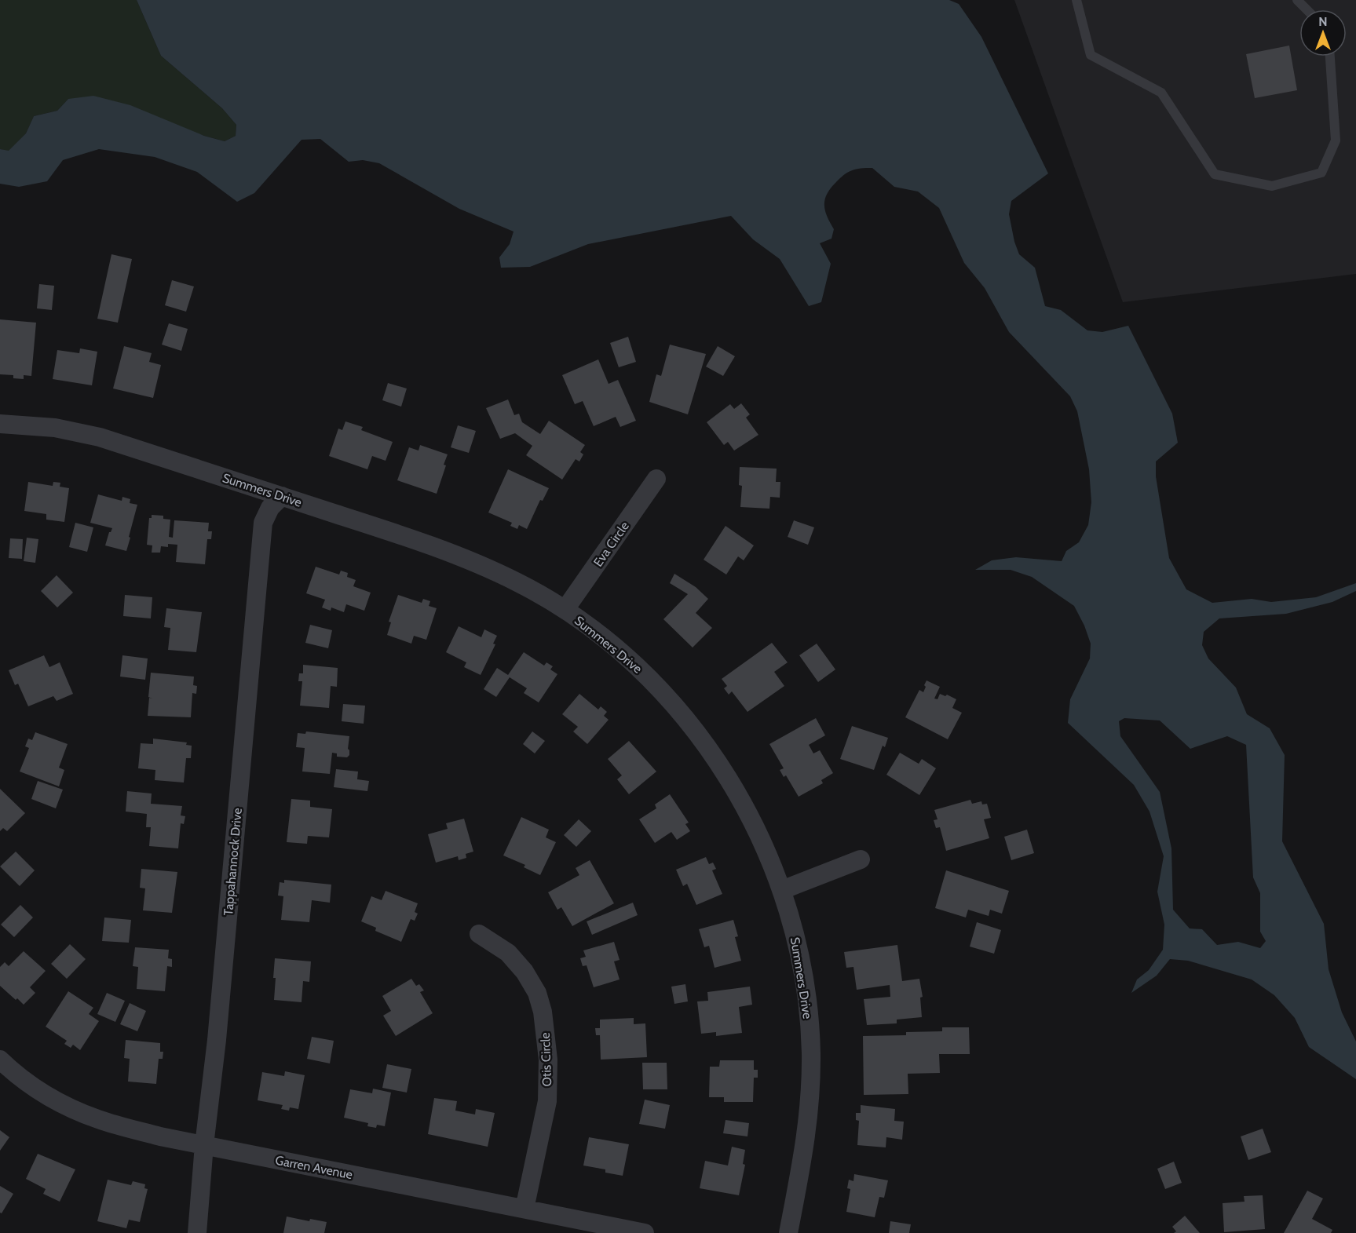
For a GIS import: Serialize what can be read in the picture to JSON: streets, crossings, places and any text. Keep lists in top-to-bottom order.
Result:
{
  "streets": {
    "street": [
      "Summers Drive",
      "Eva Circle",
      "Tappahannock Drive",
      "Otis Circle",
      "Garren Avenue"
    ]
  },
  "crossings": [
    ["Summers Drive", "Eva Circle"],
    ["Summers Drive", "Tappahannock Drive"],
    ["Tappahannock Drive", "Garren Avenue"],
    ["Otis Circle", "Garren Avenue"]
  ],
  "north": "top"
}
